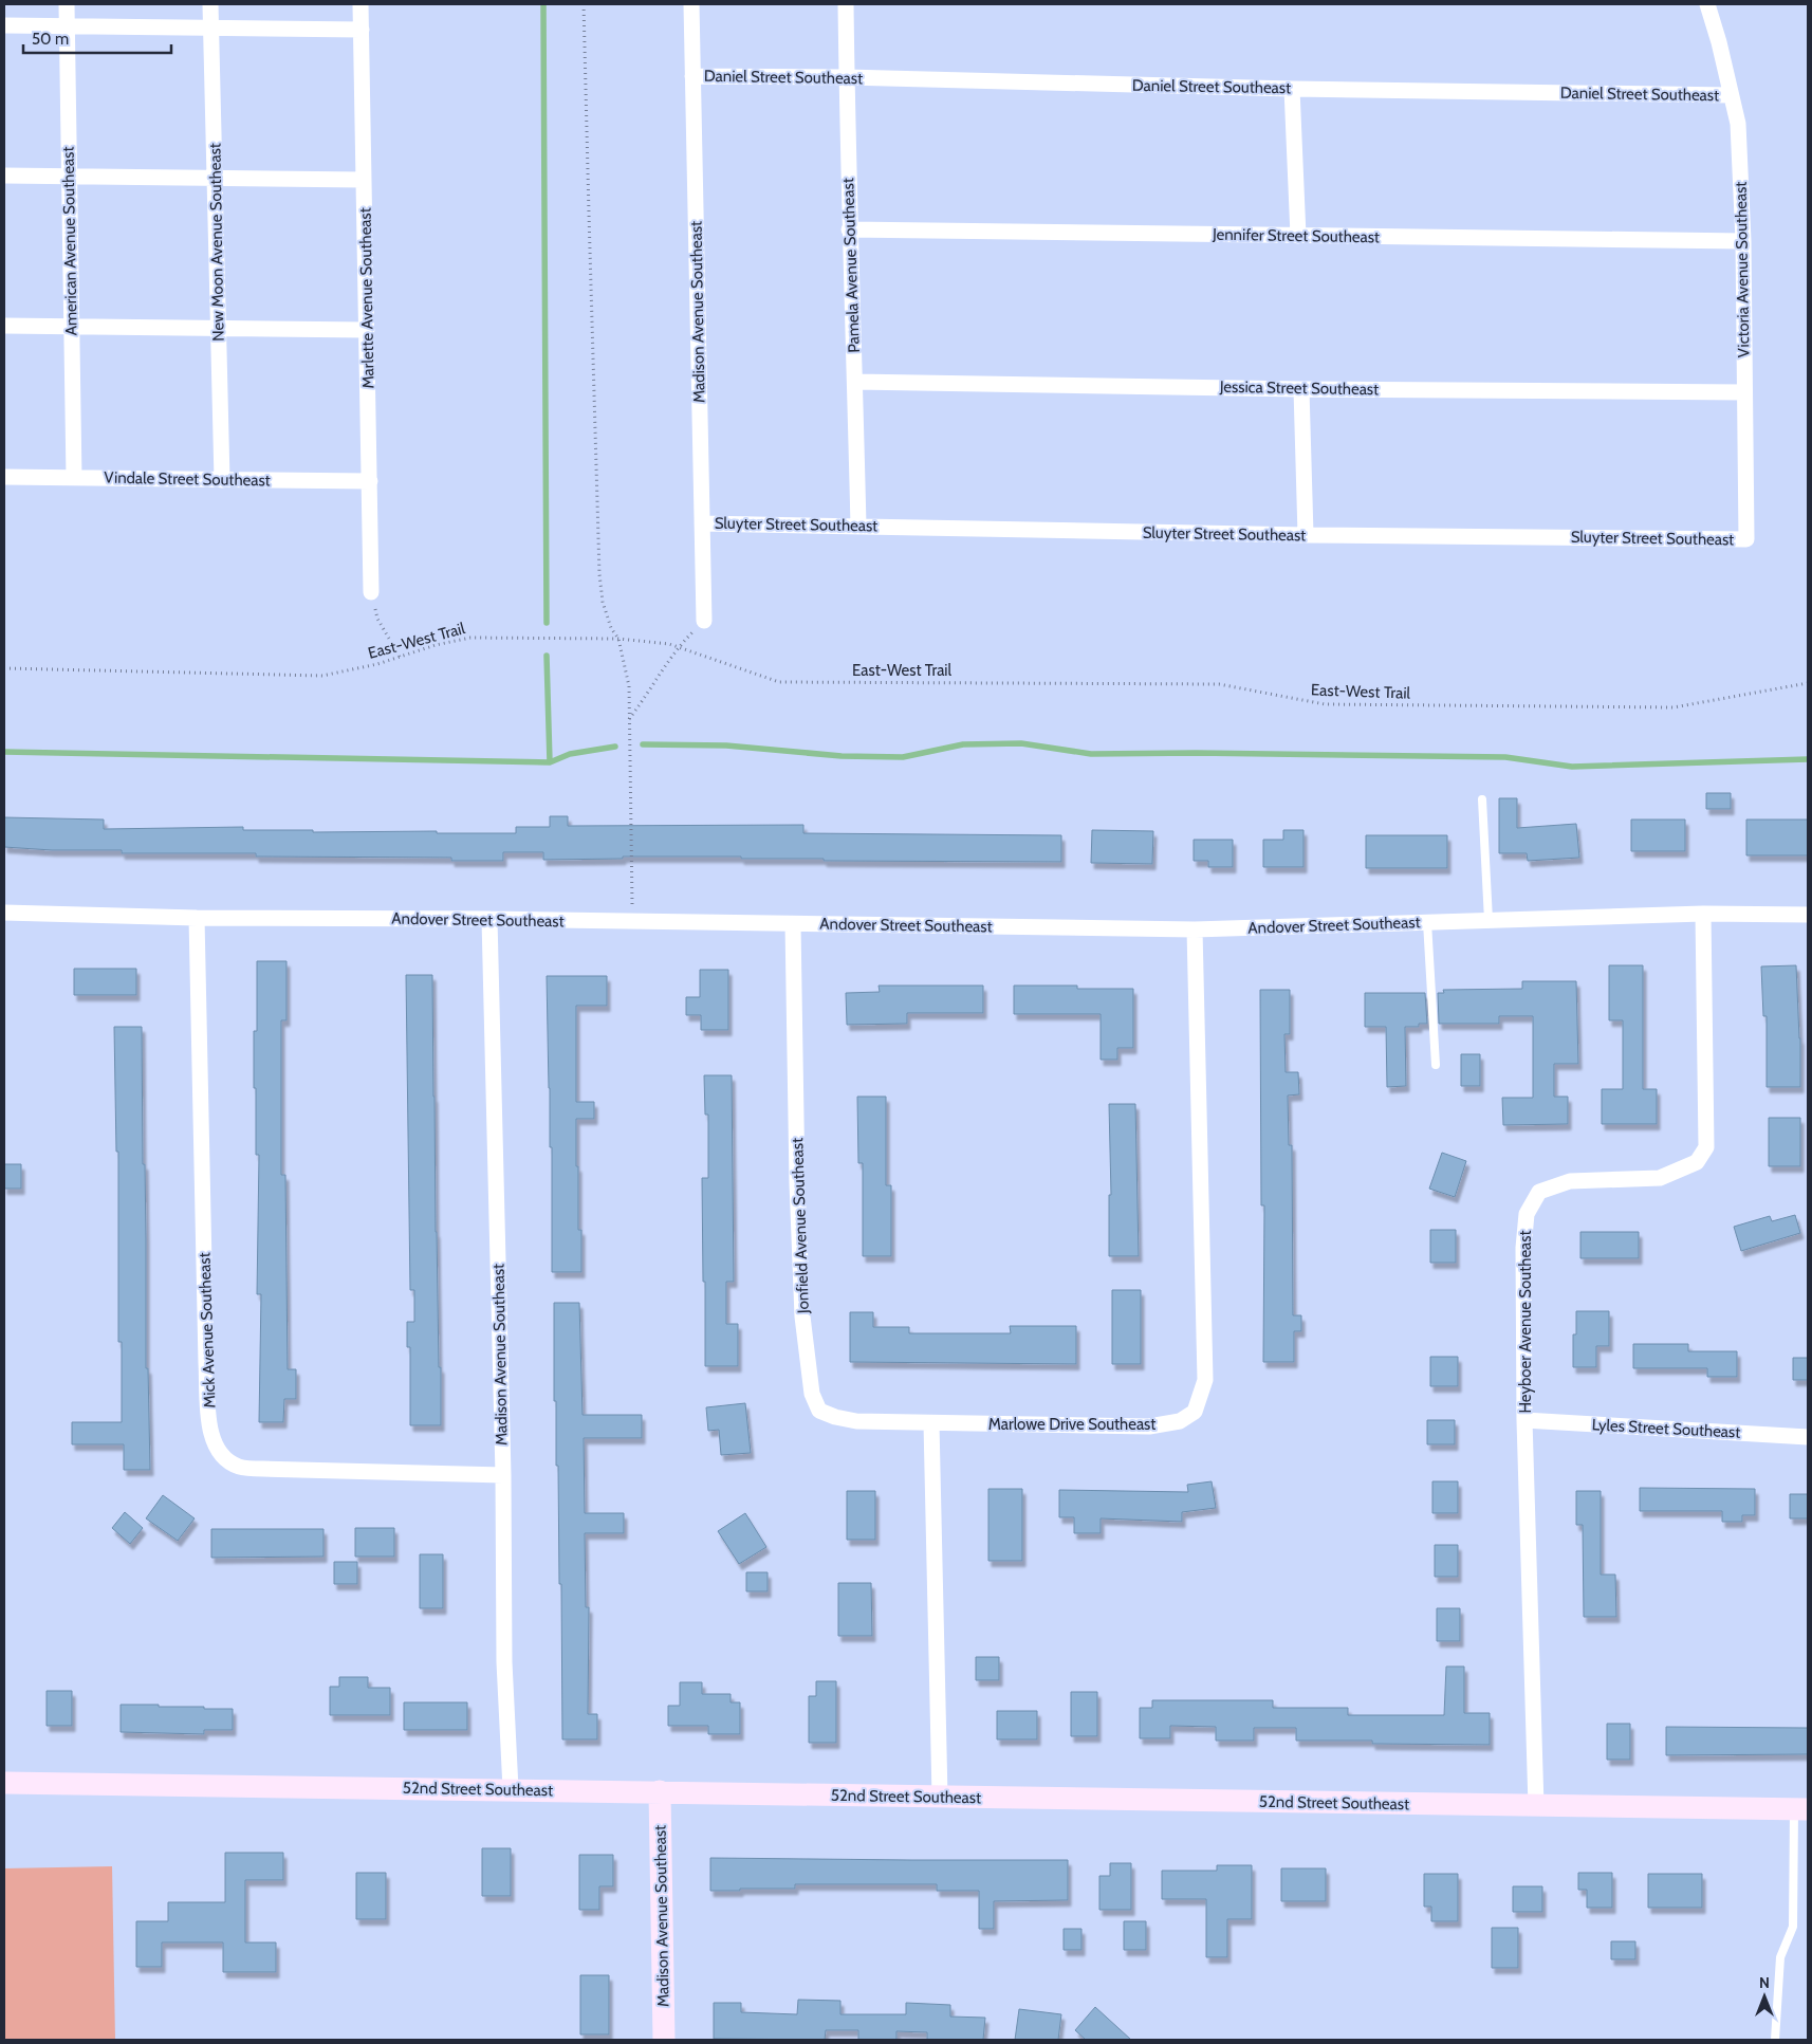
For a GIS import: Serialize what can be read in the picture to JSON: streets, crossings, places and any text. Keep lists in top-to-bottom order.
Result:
{
  "streets": {
    "main road": ["Madison Avenue Southeast", "52nd Street Southeast"],
    "street": [
      "Daniel Street Southeast",
      "Jennifer Street Southeast",
      "American Avenue Southeast",
      "New Moon Avenue Southeast",
      "Pamela Avenue Southeast",
      "Victoria Avenue Southeast",
      "Marlette Avenue Southeast",
      "Jessica Street Southeast",
      "Vindale Street Southeast",
      "Sluyter Street Southeast",
      "Andover Street Southeast",
      "Jonfield Avenue Southeast",
      "Heyboer Avenue Southeast",
      "Mick Avenue Southeast",
      "Marlowe Drive Southeast",
      "Lyles Street Southeast"
    ],
    "path": ["East-West Trail"]
  },
  "crossings": [
    ["Daniel Street Southeast", "Pamela Avenue Southeast"],
    ["Daniel Street Southeast", "Victoria Avenue Southeast"],
    ["Daniel Street Southeast", "Madison Avenue Southeast"],
    ["Jennifer Street Southeast", "Pamela Avenue Southeast"],
    ["Jennifer Street Southeast", "Victoria Avenue Southeast"],
    ["American Avenue Southeast", "Vindale Street Southeast"],
    ["New Moon Avenue Southeast", "Vindale Street Southeast"],
    ["Pamela Avenue Southeast", "Jessica Street Southeast"],
    ["Pamela Avenue Southeast", "Sluyter Street Southeast"],
    ["Victoria Avenue Southeast", "Jessica Street Southeast"],
    ["Victoria Avenue Southeast", "Sluyter Street Southeast"],
    ["Marlette Avenue Southeast", "Vindale Street Southeast"],
    ["Madison Avenue Southeast", "Sluyter Street Southeast"],
    ["Madison Avenue Southeast", "Andover Street Southeast"],
    ["Madison Avenue Southeast", "Mick Avenue Southeast"],
    ["Madison Avenue Southeast", "52nd Street Southeast"],
    ["Andover Street Southeast", "Jonfield Avenue Southeast"],
    ["Andover Street Southeast", "Heyboer Avenue Southeast"],
    ["Andover Street Southeast", "Mick Avenue Southeast"],
    ["Andover Street Southeast", "Marlowe Drive Southeast"],
    ["Jonfield Avenue Southeast", "Marlowe Drive Southeast"],
    ["Heyboer Avenue Southeast", "Lyles Street Southeast"],
    ["Heyboer Avenue Southeast", "52nd Street Southeast"]
  ],
  "scale_bar": "50 m",
  "north": "top"
}
